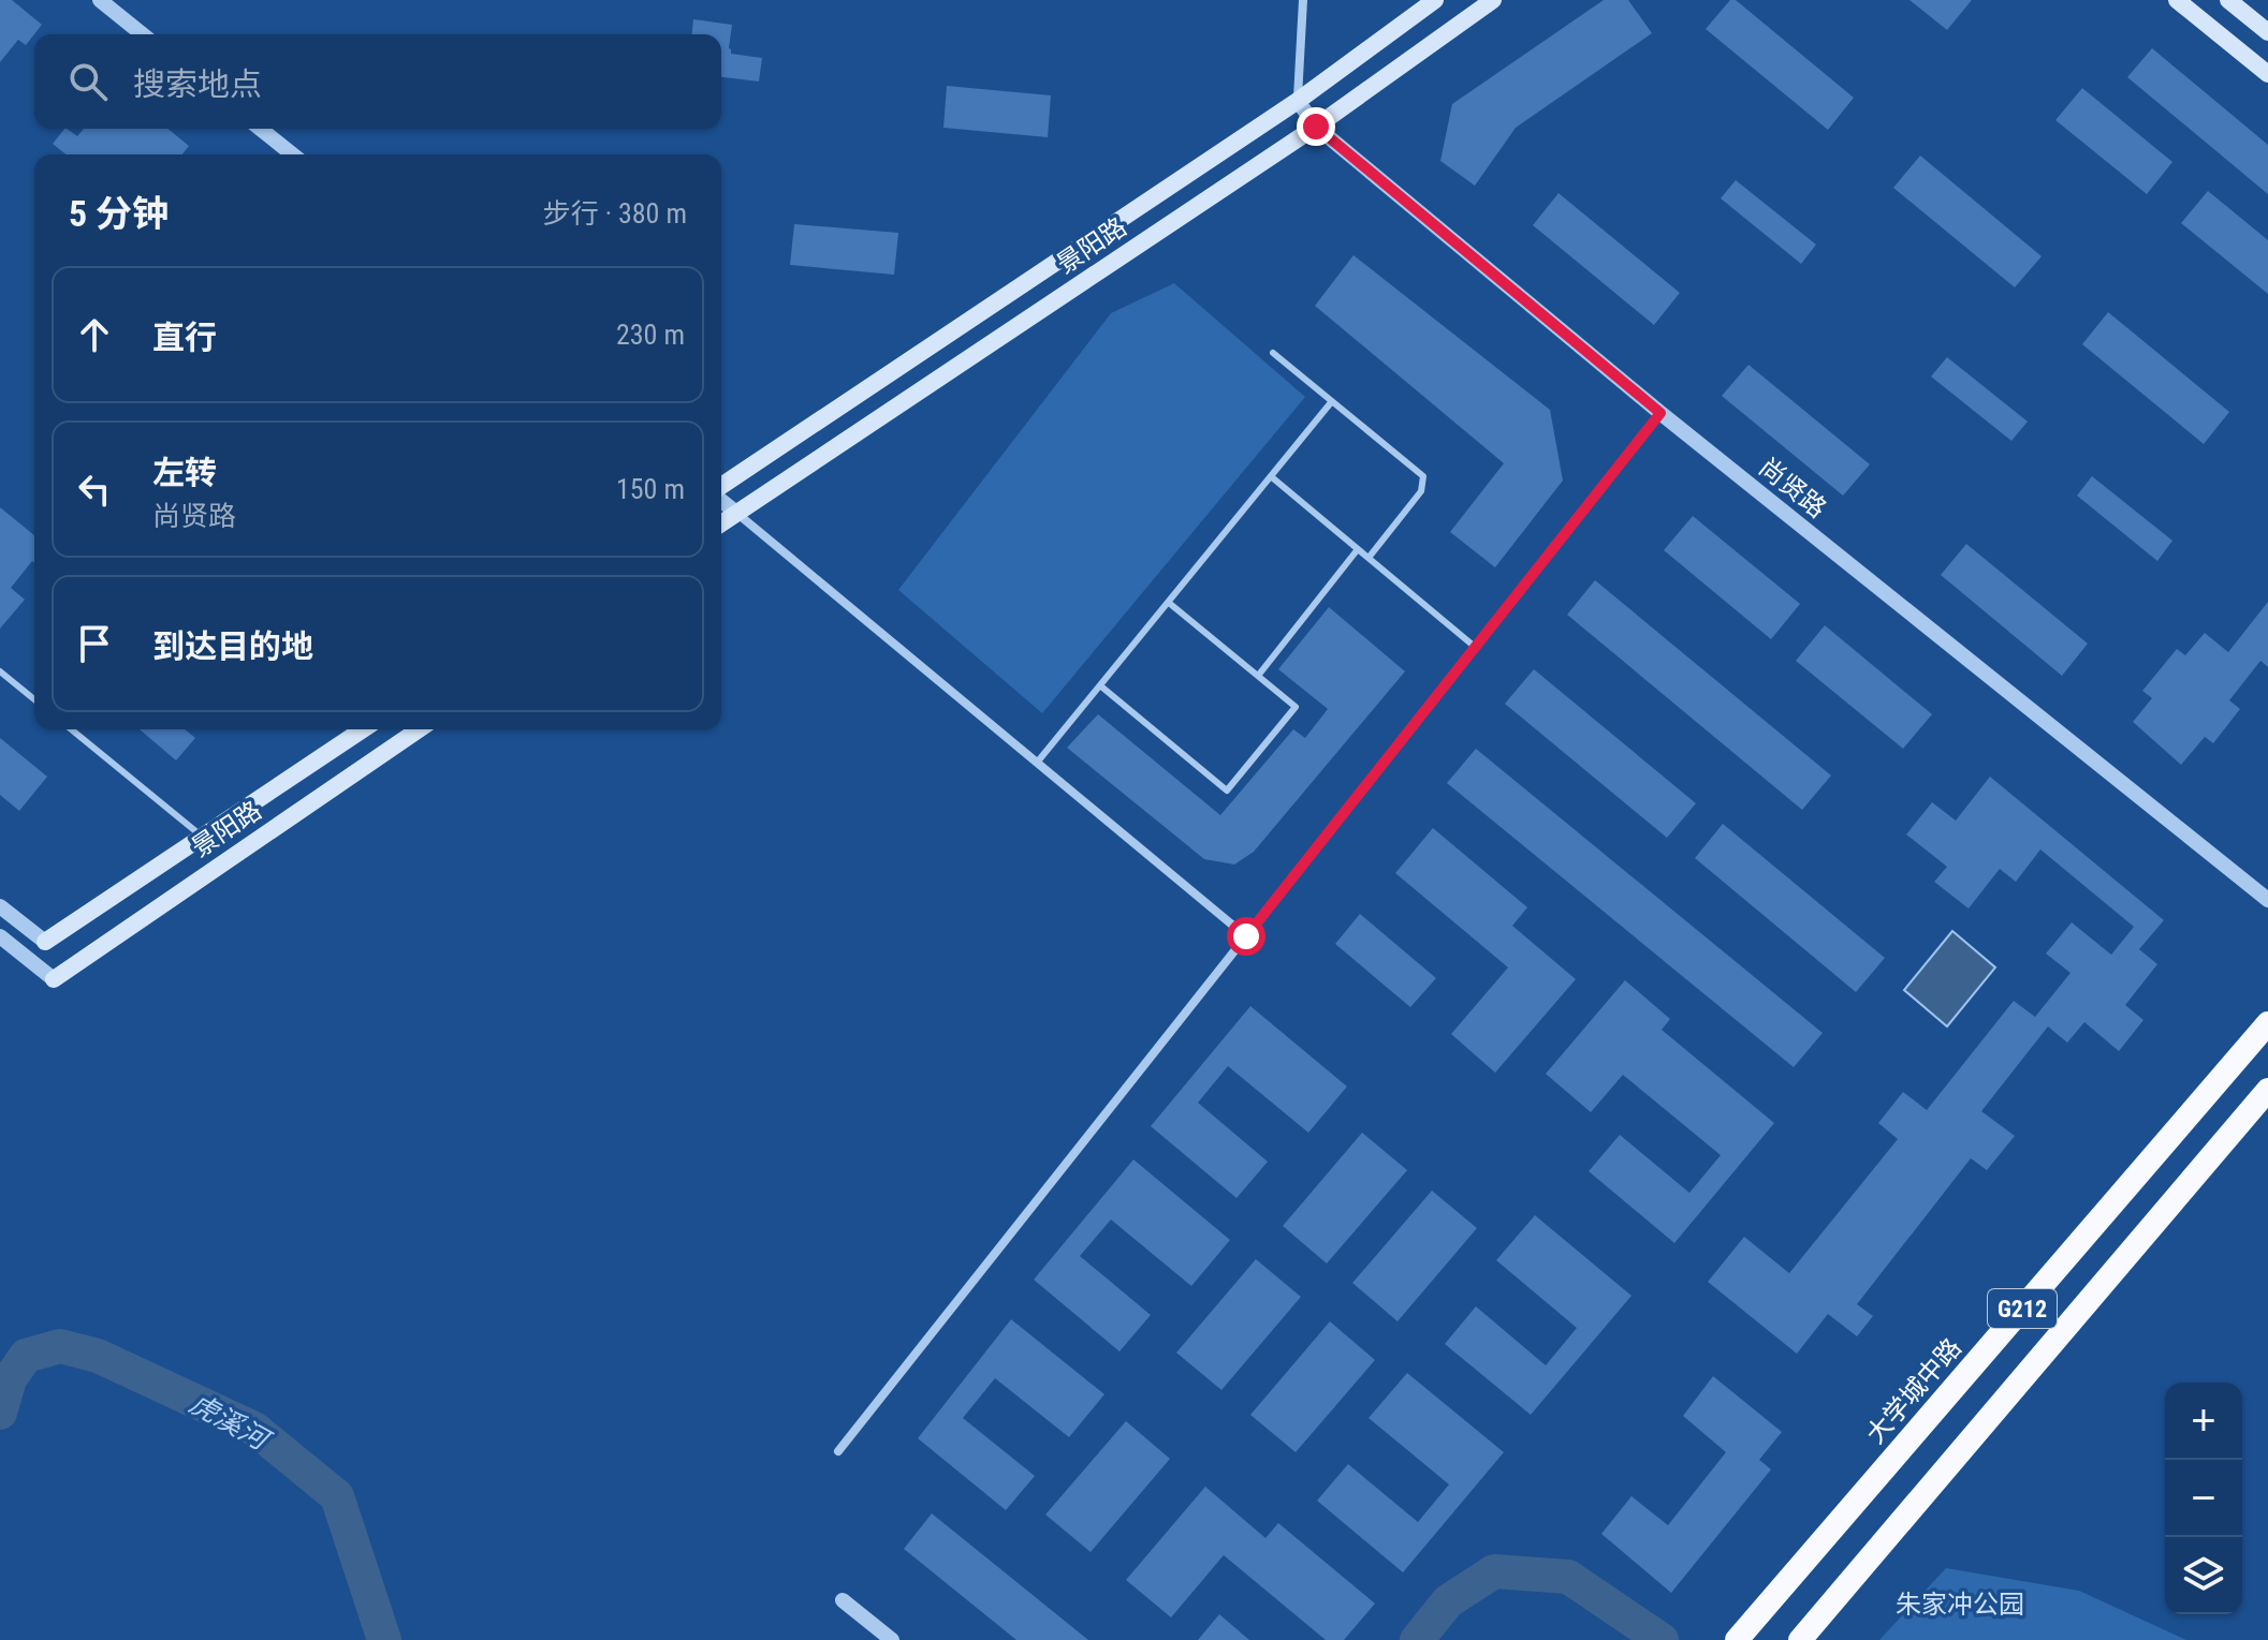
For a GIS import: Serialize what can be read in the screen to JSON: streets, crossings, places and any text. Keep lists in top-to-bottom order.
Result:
{
  "streets": {
    "highway": ["G212", "大学城中路"],
    "main road": ["景阳路"],
    "street": ["尚贤路"]
  },
  "crossings": [
    ["景阳路", "尚贤路"]
  ],
  "water": ["虎溪河"],
  "parks": ["朱家冲公园"],
  "page": {
    "search": "搜索地点",
    "heading": ["5 分钟", "步行 · 380 m"],
    "list": [
      ["直行", "230 m"],
      ["左转", "尚贤路", "150 m"],
      "到达目的地"
    ],
    "map_buttons": ["+", "−"]
  }
}
